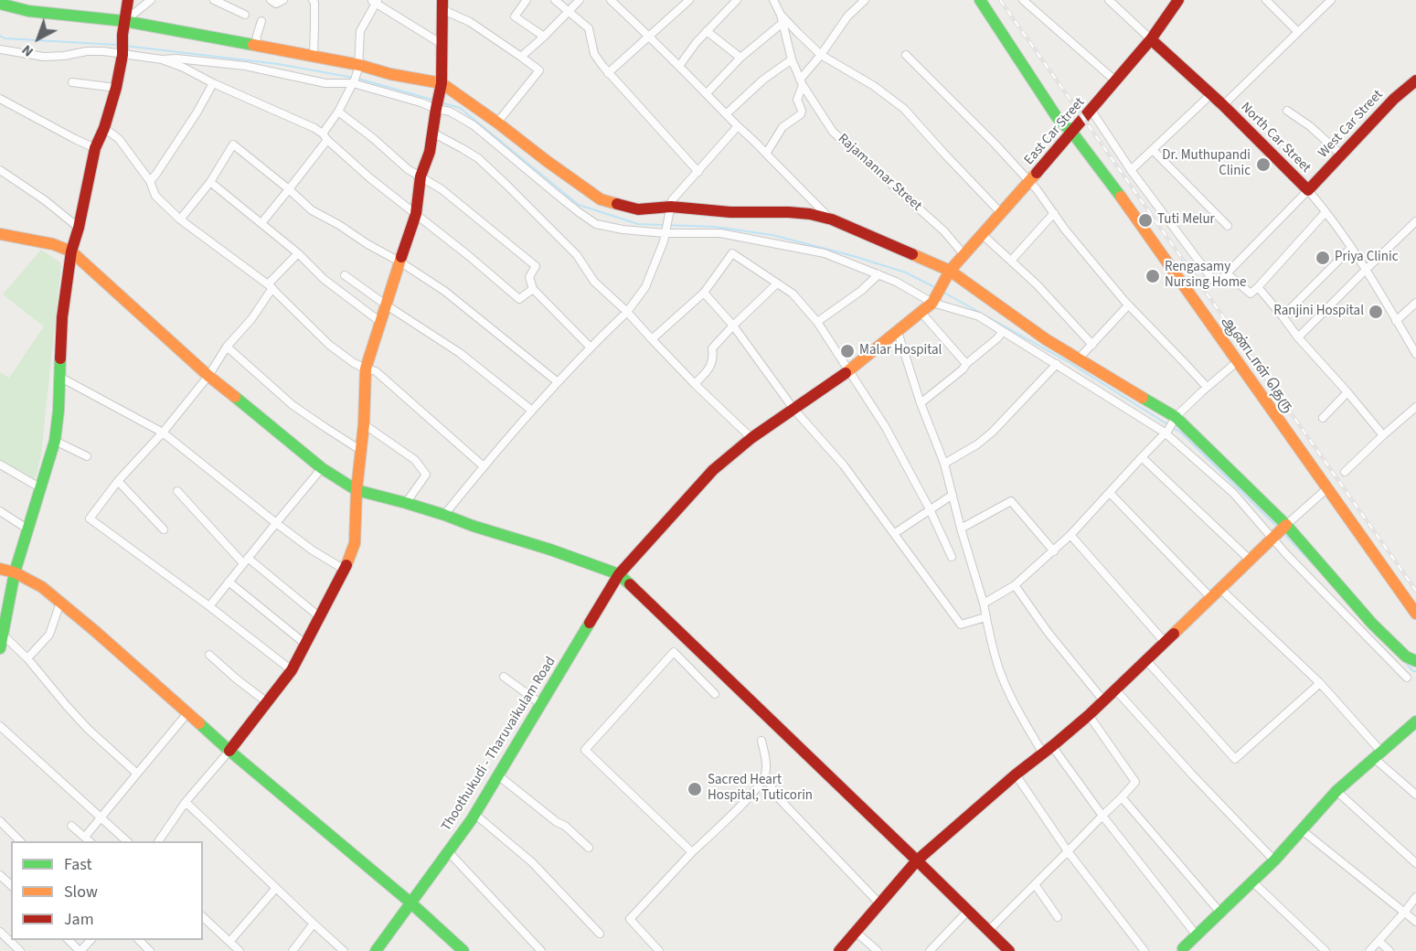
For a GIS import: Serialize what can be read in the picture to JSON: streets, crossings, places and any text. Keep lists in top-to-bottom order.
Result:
{
  "streets": {
    "street": [
      "West Car Street",
      "East Car Street",
      "North Car Street",
      "Rajamannar Street",
      "ஆண்டாள் தெரு",
      "Thoothukudi - Tharuvaikulam Road"
    ]
  },
  "crossings": [
    ["West Car Street", "North Car Street"],
    ["East Car Street", "North Car Street"],
    ["East Car Street", "Rajamannar Street"],
    ["East Car Street", "ஆண்டாள் தெரு"],
    ["East Car Street", "Thoothukudi - Tharuvaikulam Road"]
  ],
  "places": [
    "Dr. Muthupandi Clinic",
    "Tuti Melur",
    "Priya Clinic",
    "Rengasamy Nursing Home",
    "Ranjini Hospital",
    "Malar Hospital",
    "Sacred Heart Hospital, Tuticorin"
  ],
  "legend": ["Fast", "Slow", "Jam"],
  "north": "bottom left"
}
